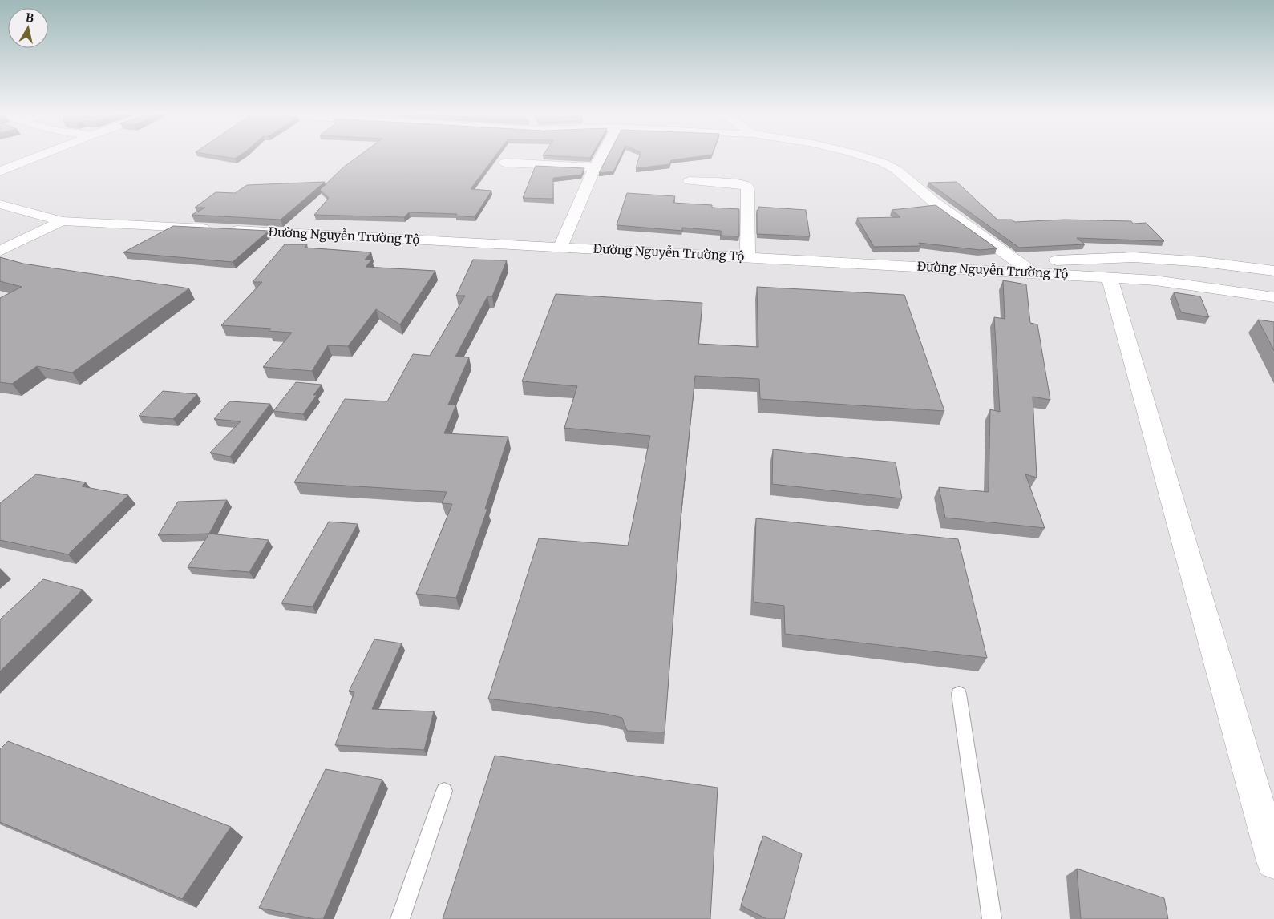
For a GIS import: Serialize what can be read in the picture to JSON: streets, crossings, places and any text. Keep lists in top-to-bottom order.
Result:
{
  "streets": {
    "street": ["Đường Nguyễn Trường Tộ"]
  },
  "north": "top"
}
